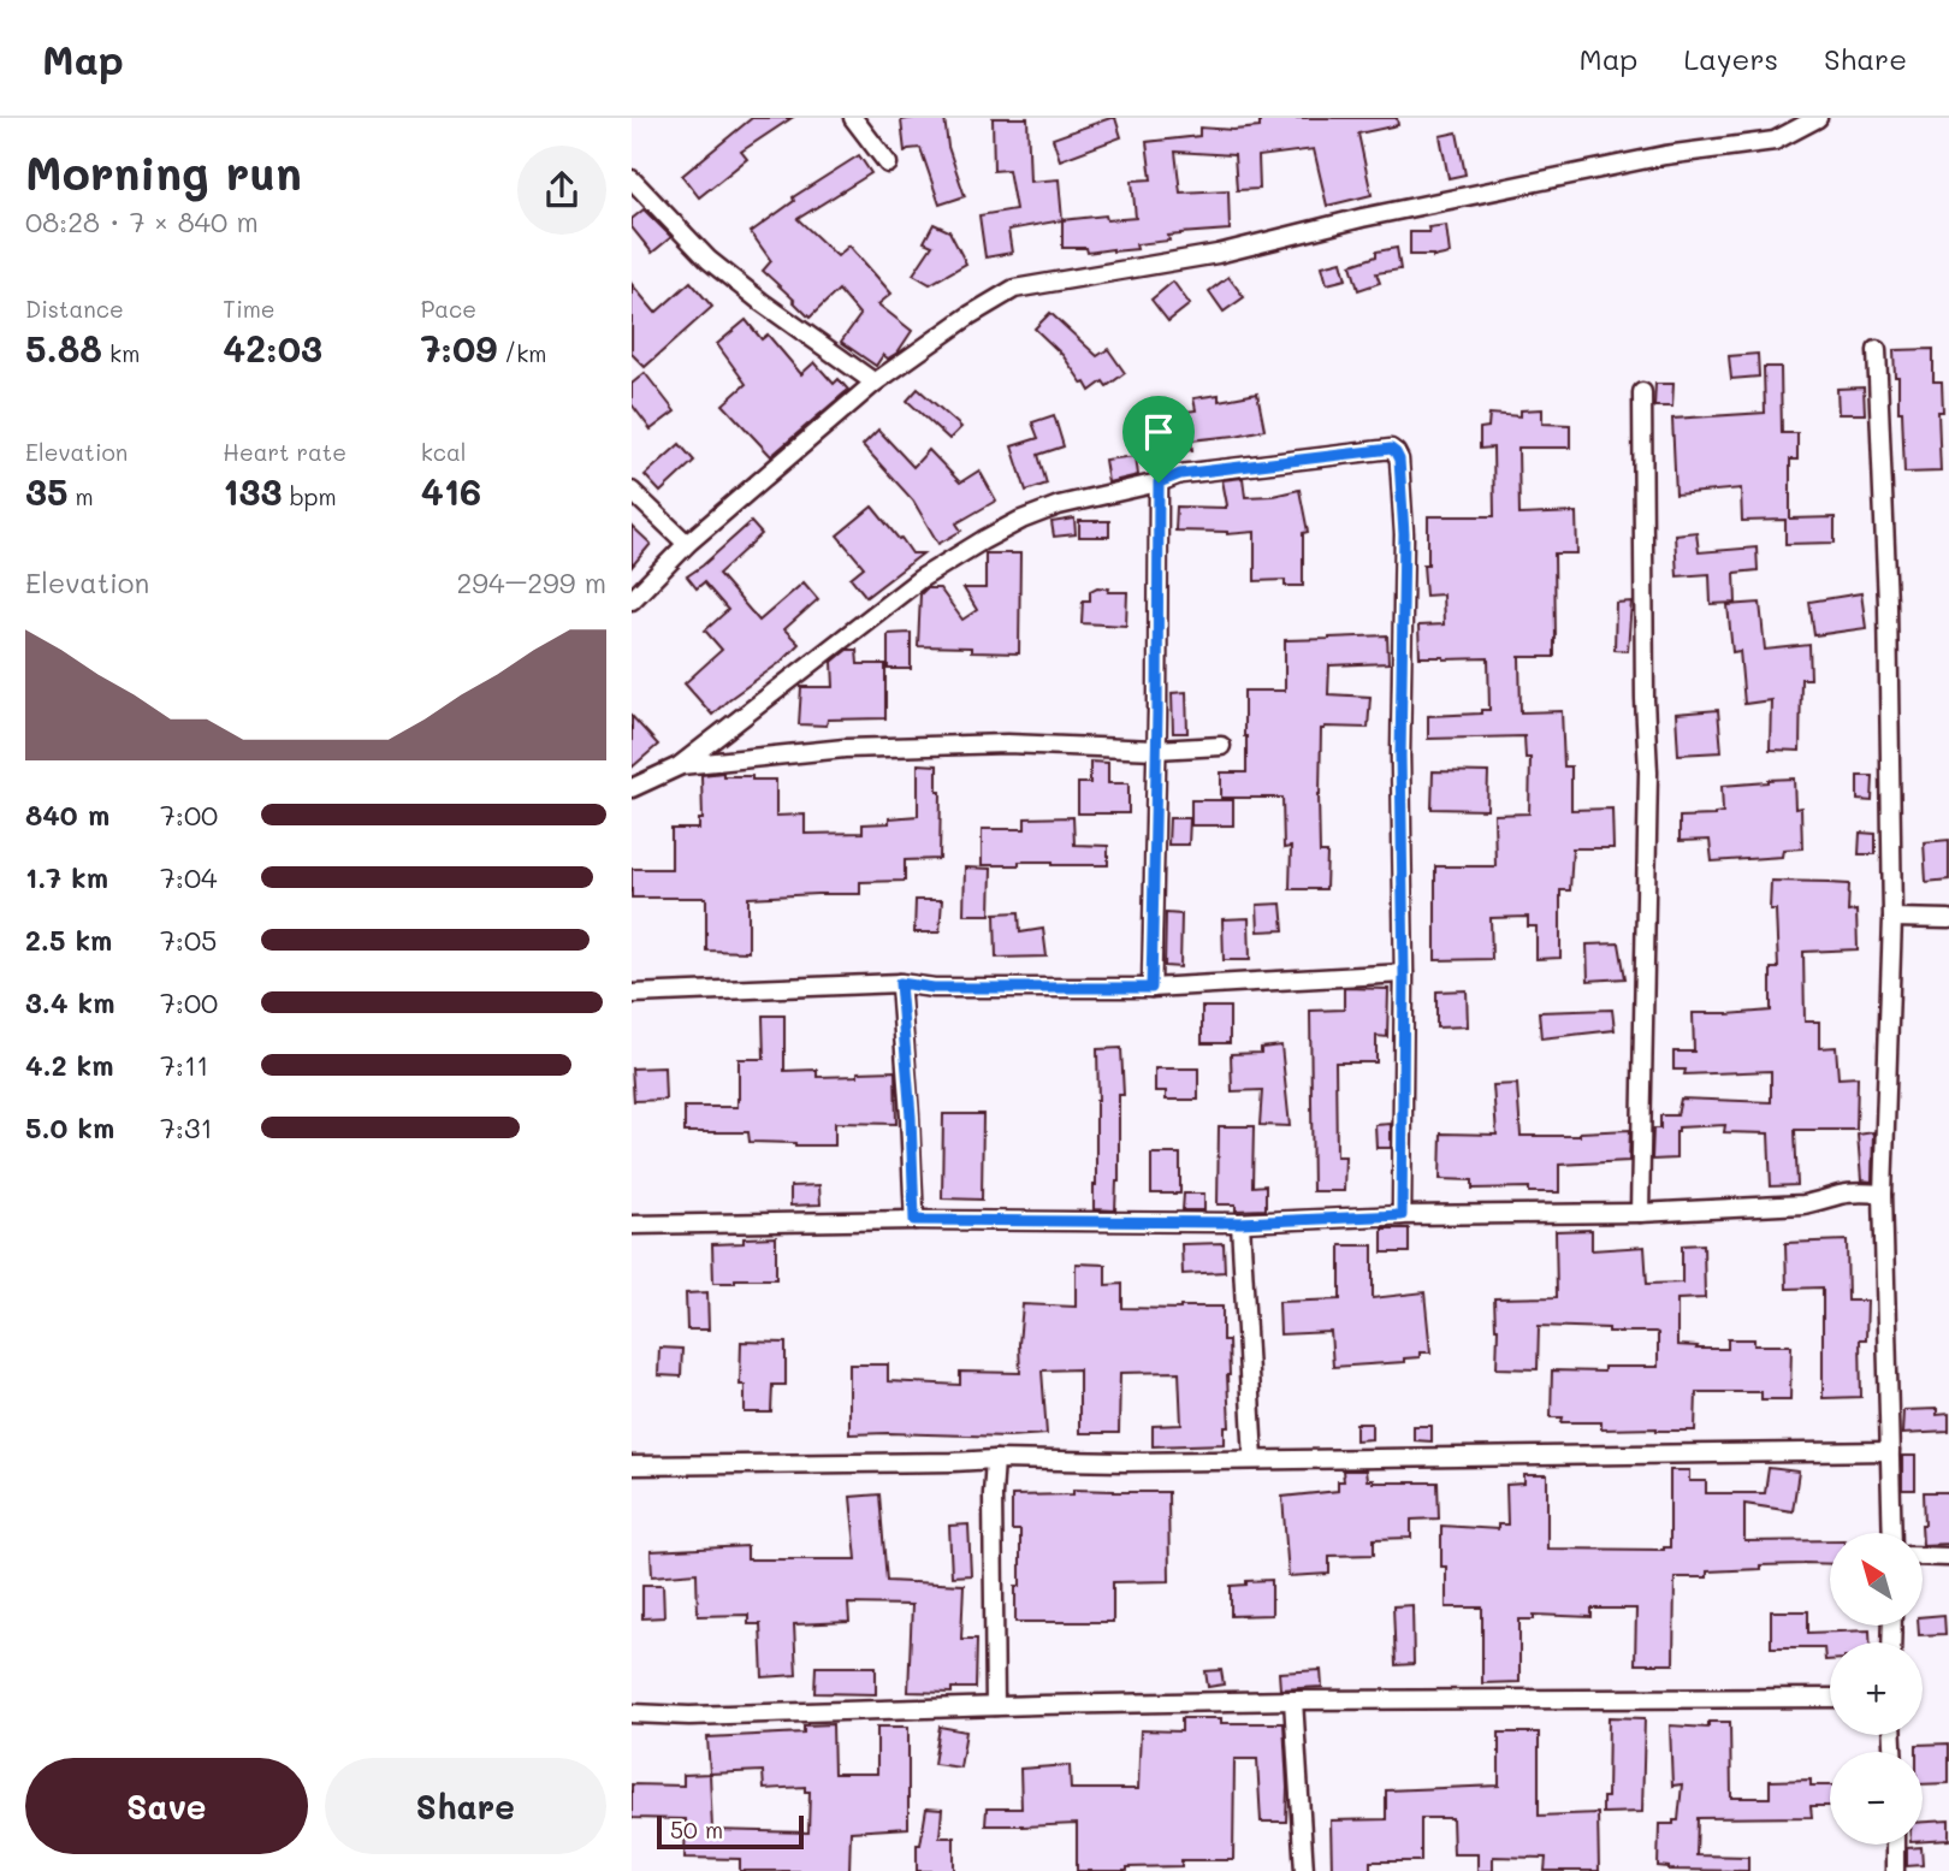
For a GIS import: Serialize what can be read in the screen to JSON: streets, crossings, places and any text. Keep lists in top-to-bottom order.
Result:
{
  "scale_bar": "50 m",
  "north": "top left",
  "page": {
    "header": "Map",
    "nav": ["Map", "Layers", "Share"],
    "heading": ["Morning run", "08:28 · 7 × 840 m"],
    "stats": [
      ["Distance", "5.88 km"],
      ["Time", "42:03"],
      ["Pace", "7:09 /km"],
      ["Elevation", "35 m"],
      ["Heart rate", "133 bpm"],
      ["kcal", "416"]
    ],
    "chart": ["Elevation", "294–299 m"],
    "list": [
      {
        "name": "840 m",
        "note": "7:00"
      },
      {
        "name": "1.7 km",
        "note": "7:04"
      },
      {
        "name": "2.5 km",
        "note": "7:05"
      },
      {
        "name": "3.4 km",
        "note": "7:00"
      },
      {
        "name": "4.2 km",
        "note": "7:11"
      },
      {
        "name": "5.0 km",
        "note": "7:31"
      }
    ],
    "map_buttons": ["+", "−"],
    "buttons": ["Save", "Share"],
    "scale": "50 m"
  }
}
